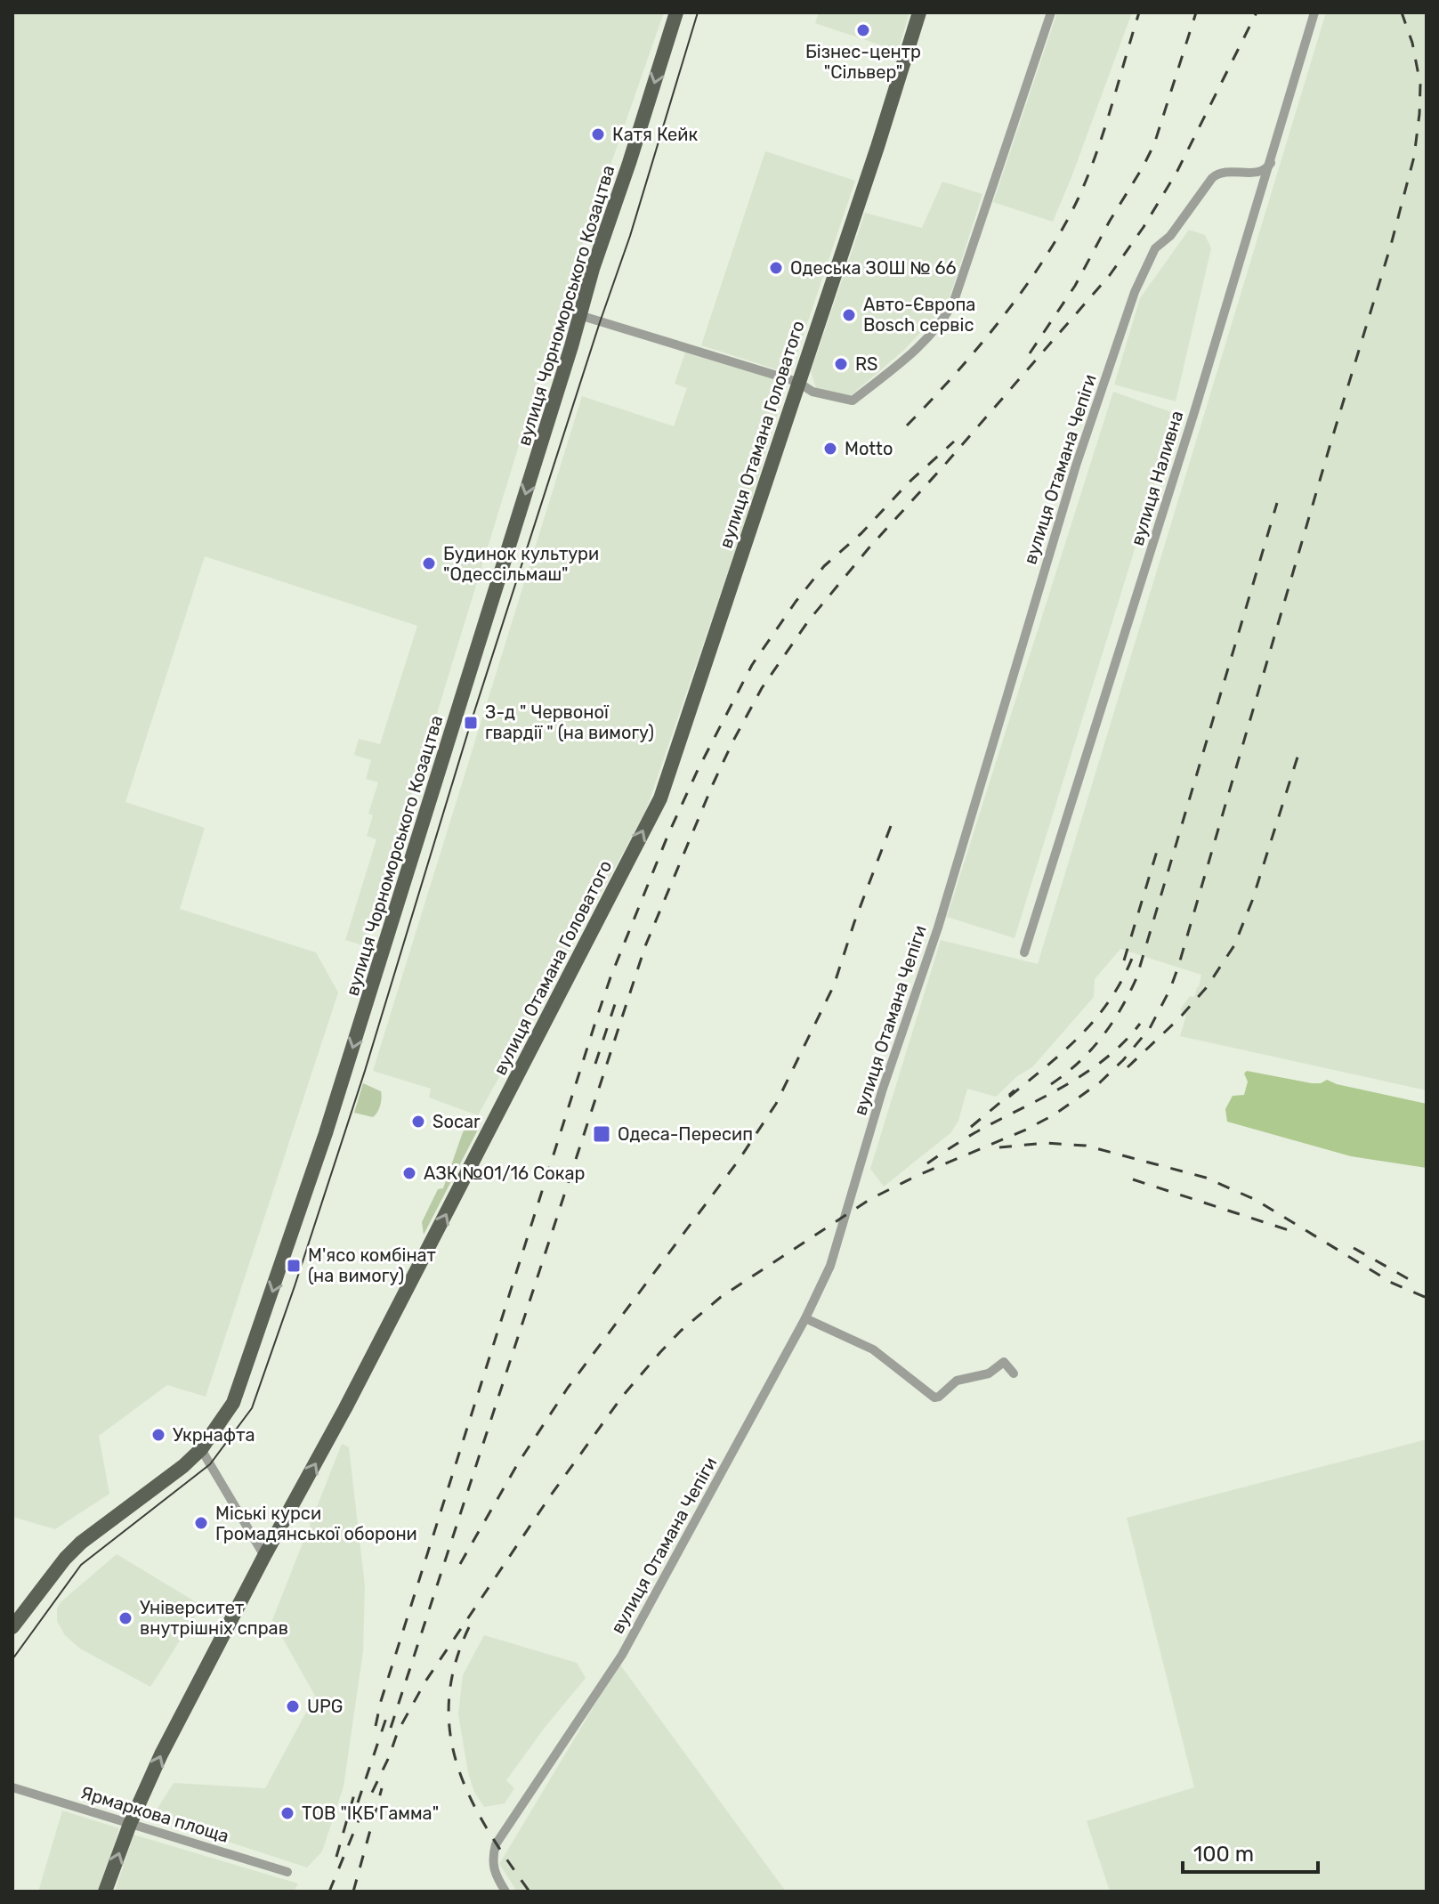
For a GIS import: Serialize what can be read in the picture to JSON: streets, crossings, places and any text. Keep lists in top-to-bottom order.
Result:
{
  "streets": {
    "main road": ["вулиця Чорноморського Козацтва", "вулиця Отамана Головатого"],
    "street": ["вулиця Отамана Чепіги", "вулиця Наливна", "Ярмаркова площа"]
  },
  "crossings": [
    ["вулиця Отамана Головатого", "Ярмаркова площа"],
    ["вулиця Отамана Чепіги", "вулиця Наливна"]
  ],
  "one_way": ["вулиця Чорноморського Козацтва", "вулиця Отамана Головатого"],
  "places": {
    "other": [
      "Бізнес-центр \"Сільвер\"",
      "Катя Кейк",
      "Одеська ЗОШ № 66",
      "Авто-Європа Bosch сервіс",
      "RS",
      "Motto",
      "Будинок культури \"Одессільмаш\"",
      "Socar",
      "АЗК №01/16 Сокар",
      "Укрнафта",
      "Міські курси Громадянської оборони",
      "Університет внутрішніх справ",
      "UPG",
      "ТОВ \"ІКБ Гамма\""
    ],
    "transit": ["З-д \" Червоної гвардії \" (на вимогу)", "Одеса-Пересип", "М'ясо комбінат (на вимогу)"]
  },
  "scale_bar": "100 m"
}
